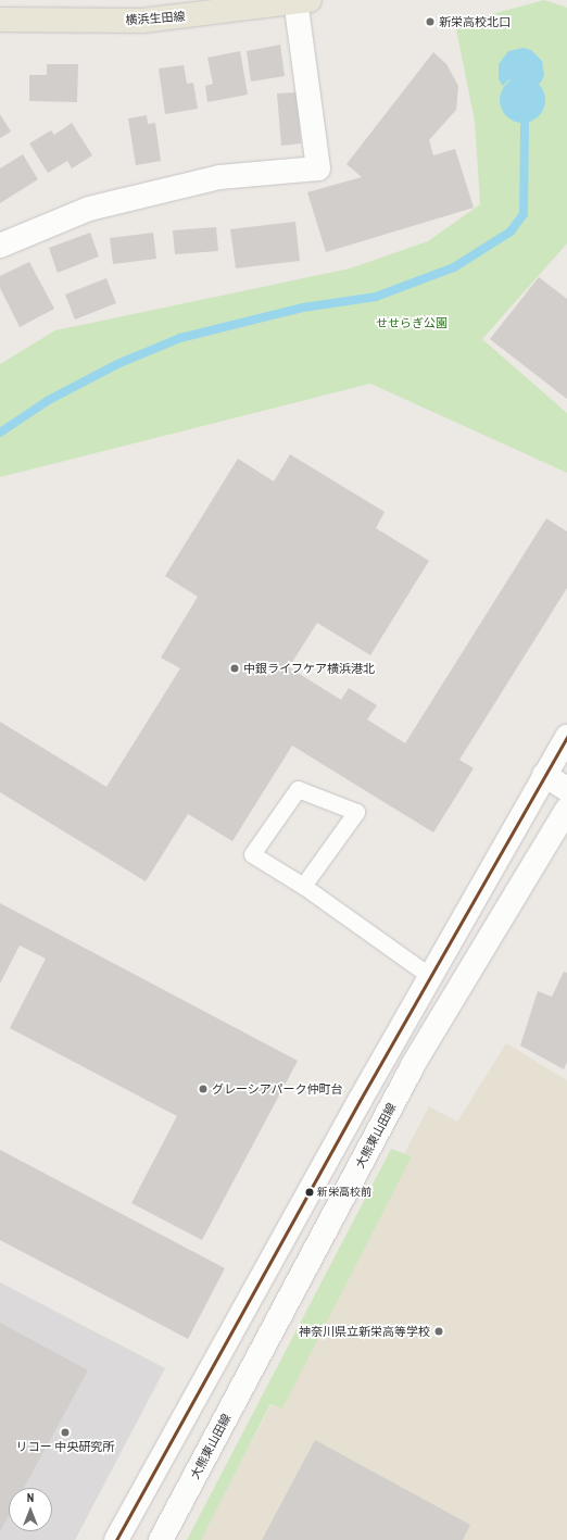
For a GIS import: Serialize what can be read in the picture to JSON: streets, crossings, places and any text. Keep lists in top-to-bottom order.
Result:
{
  "streets": {
    "main road": ["横浜生田線"],
    "street": ["大熊東山田線"]
  },
  "parks": ["せせらぎ公園"],
  "places": [
    "新栄高校北口",
    "中銀ライフケア横浜港北",
    "グレーシアパーク仲町台",
    "新栄高校前",
    "神奈川県立新栄高等学校",
    "リコー 中央研究所"
  ],
  "north": "top"
}
